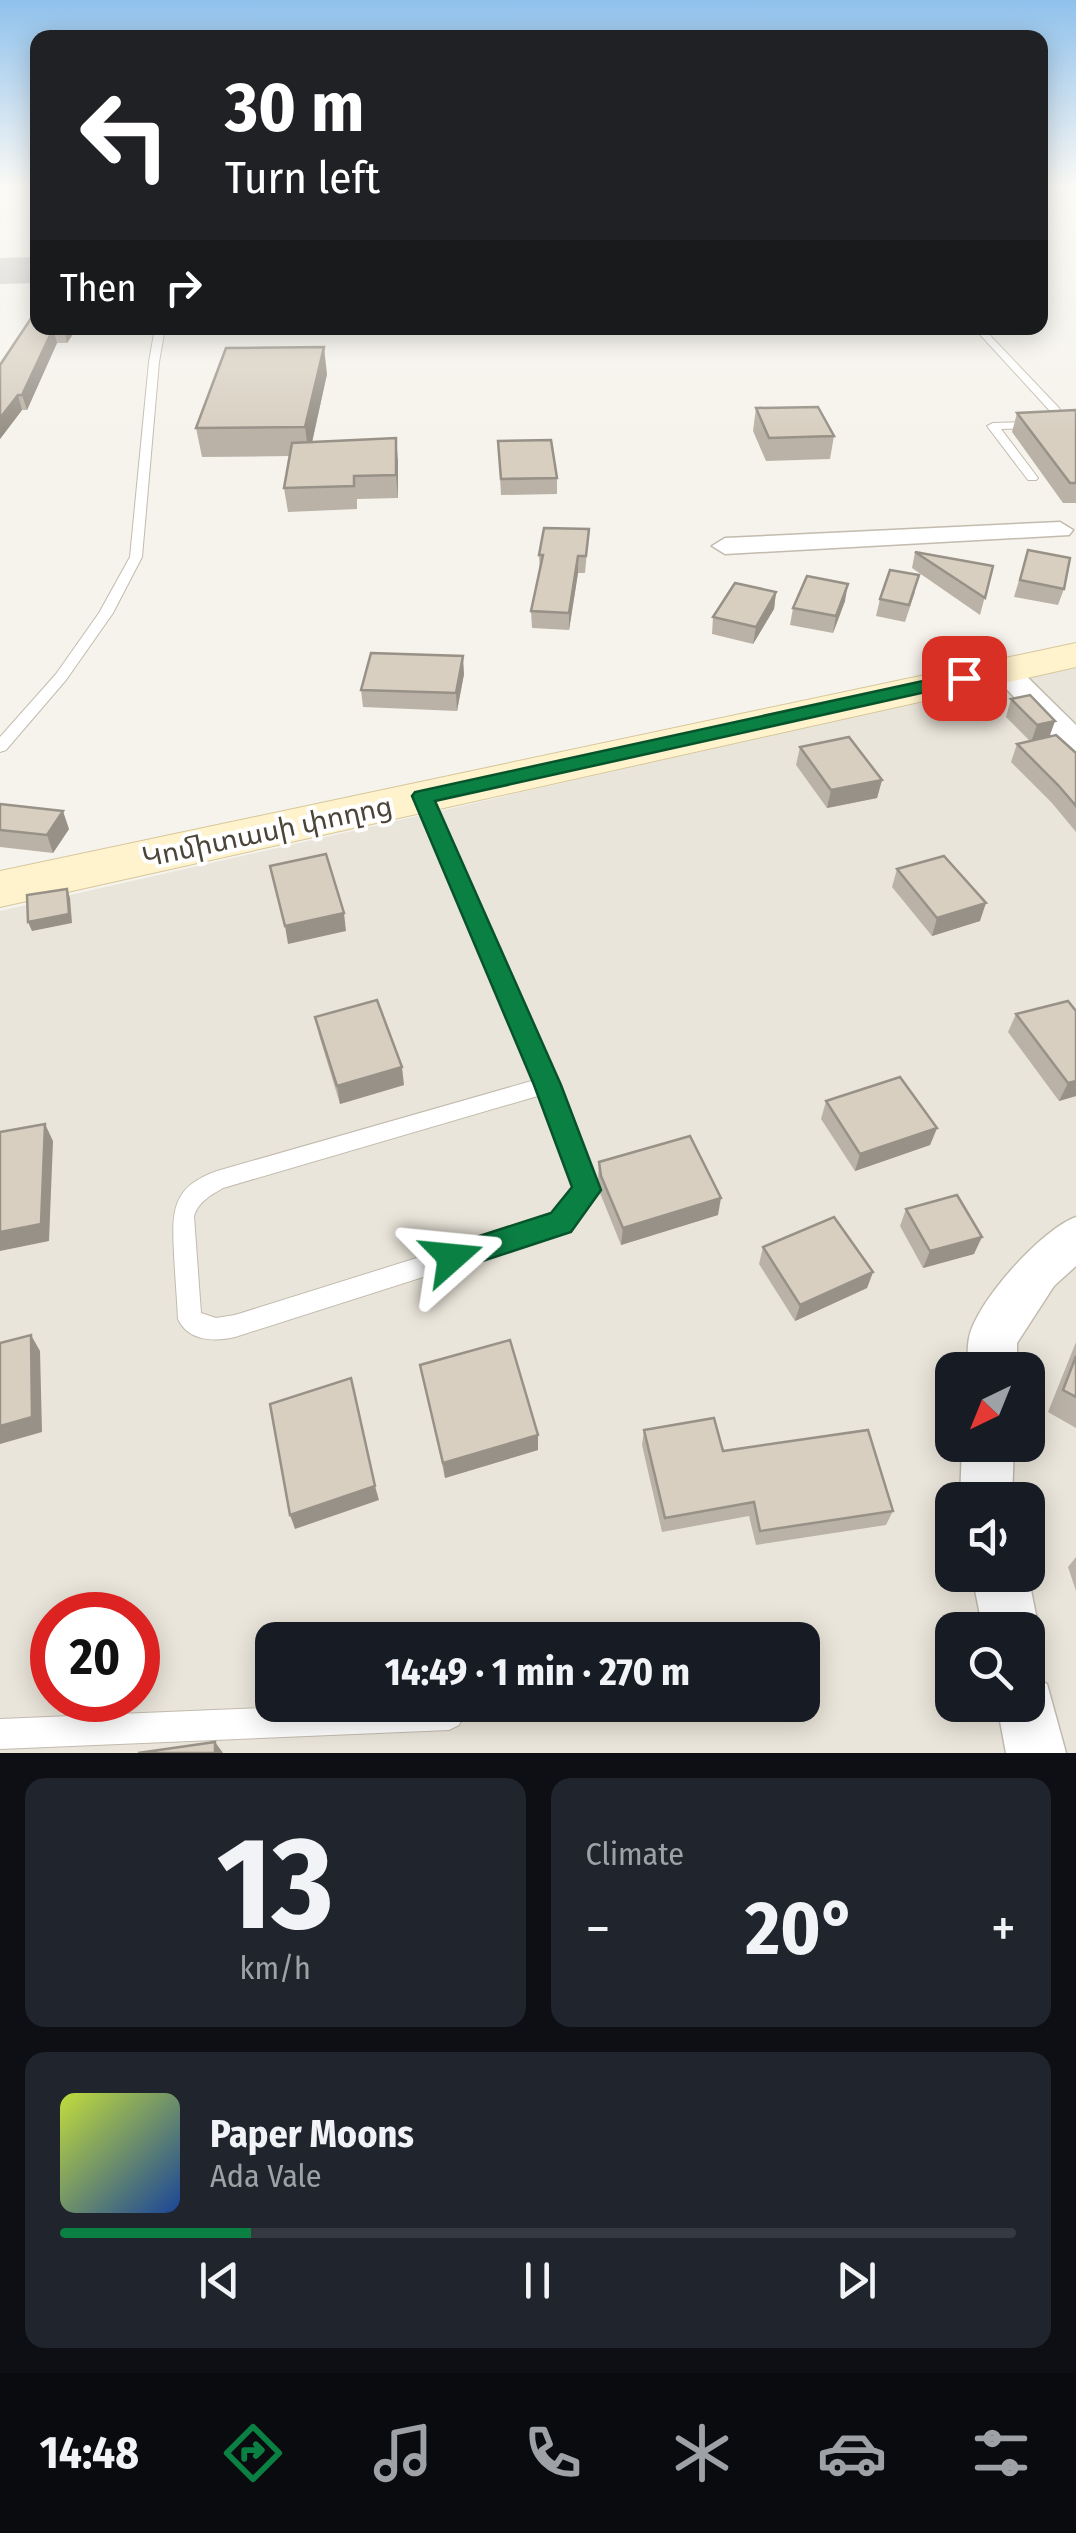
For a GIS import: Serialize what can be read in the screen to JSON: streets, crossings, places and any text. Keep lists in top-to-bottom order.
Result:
{
  "streets": {
    "main road": ["Կոմիտասի փողոց"]
  },
  "north": "bottom left",
  "page": {
    "turn": ["30 m", "Turn left"],
    "then": "Then",
    "limit": "20",
    "trip": "14:49 · 1 min · 270 m",
    "tile": [
      ["13", "km/h"],
      "Climate"
    ],
    "heat": ["−", "20°", "+"],
    "song": ["Paper Moons", "Ada Vale"],
    "tabs": "14:48"
  }
}
